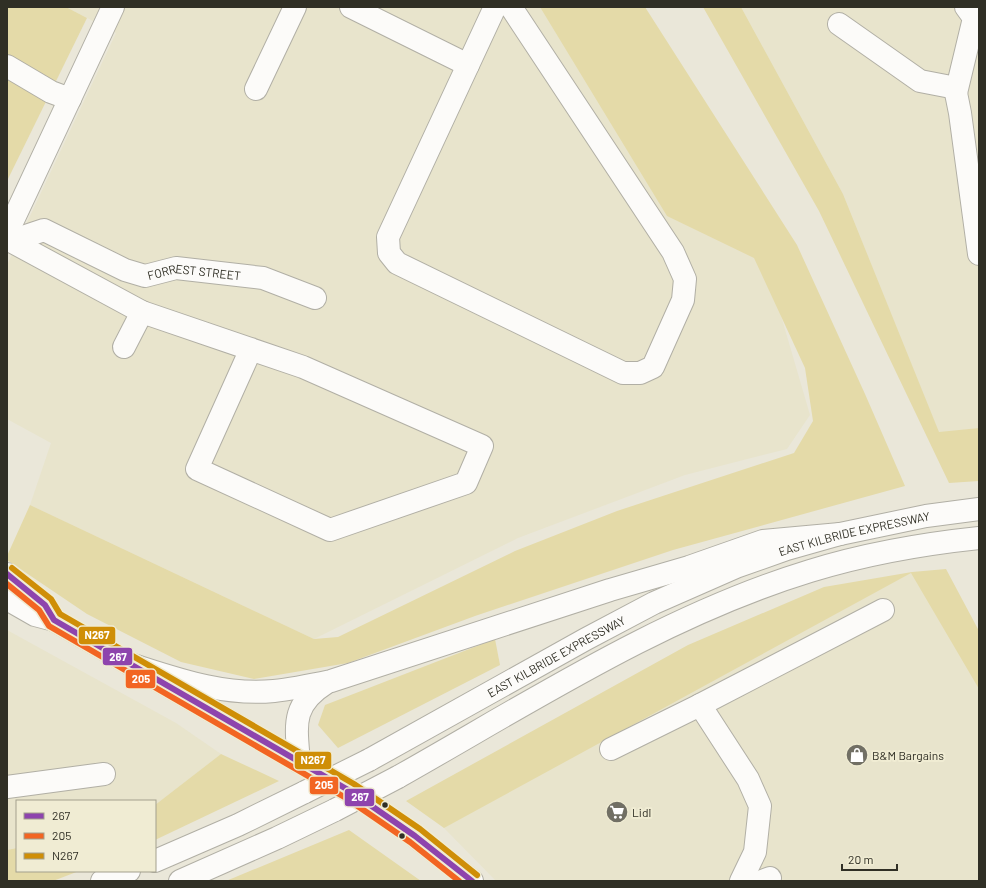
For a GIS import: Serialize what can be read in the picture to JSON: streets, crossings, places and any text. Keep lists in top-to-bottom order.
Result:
{
  "streets": {
    "main road": ["FORREST STREET", "EAST KILBRIDE EXPRESSWAY"]
  },
  "places": {
    "shop": ["B&M Bargains"],
    "supermarket": ["Lidl"]
  },
  "lines": ["transit line N267", "transit line 267", "transit line 205"],
  "legend": ["267", "205", "N267"],
  "scale_bar": "20 m"
}
